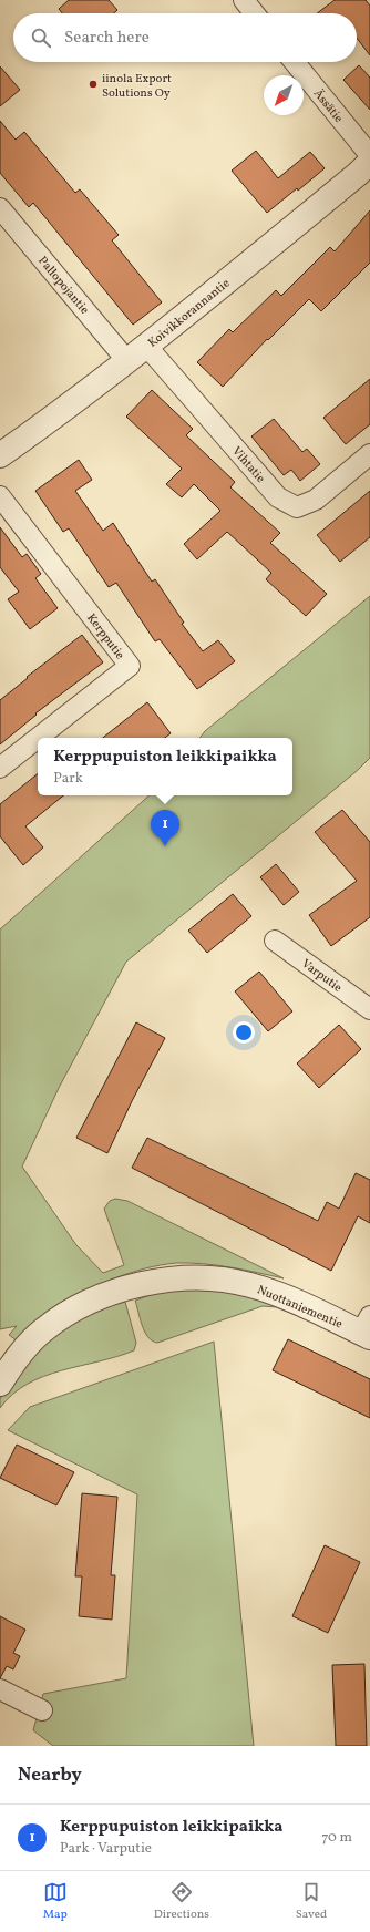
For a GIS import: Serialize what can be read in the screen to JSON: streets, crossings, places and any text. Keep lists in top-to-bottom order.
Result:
{
  "streets": {
    "street": [
      "Ässätie",
      "Pallopojantie",
      "Koivikkorannantie",
      "Vihtatie",
      "Kerpputie",
      "Varputie",
      "Nuottaniementie"
    ]
  },
  "crossings": [
    ["Pallopojantie", "Koivikkorannantie"],
    ["Koivikkorannantie", "Vihtatie"]
  ],
  "places": ["iinola Export Solutions Oy"],
  "north": "bottom left",
  "page": {
    "search": "Search here",
    "popup": ["Kerppupuiston leikkipaikka", "Park"],
    "pins": "1",
    "heading": "Nearby",
    "list": [
      {
        "mark": "1",
        "name": "Kerppupuiston leikkipaikka",
        "note": "Park · Varputie",
        "value": "70 m"
      }
    ],
    "nav": ["Map", "Directions", "Saved"]
  }
}
